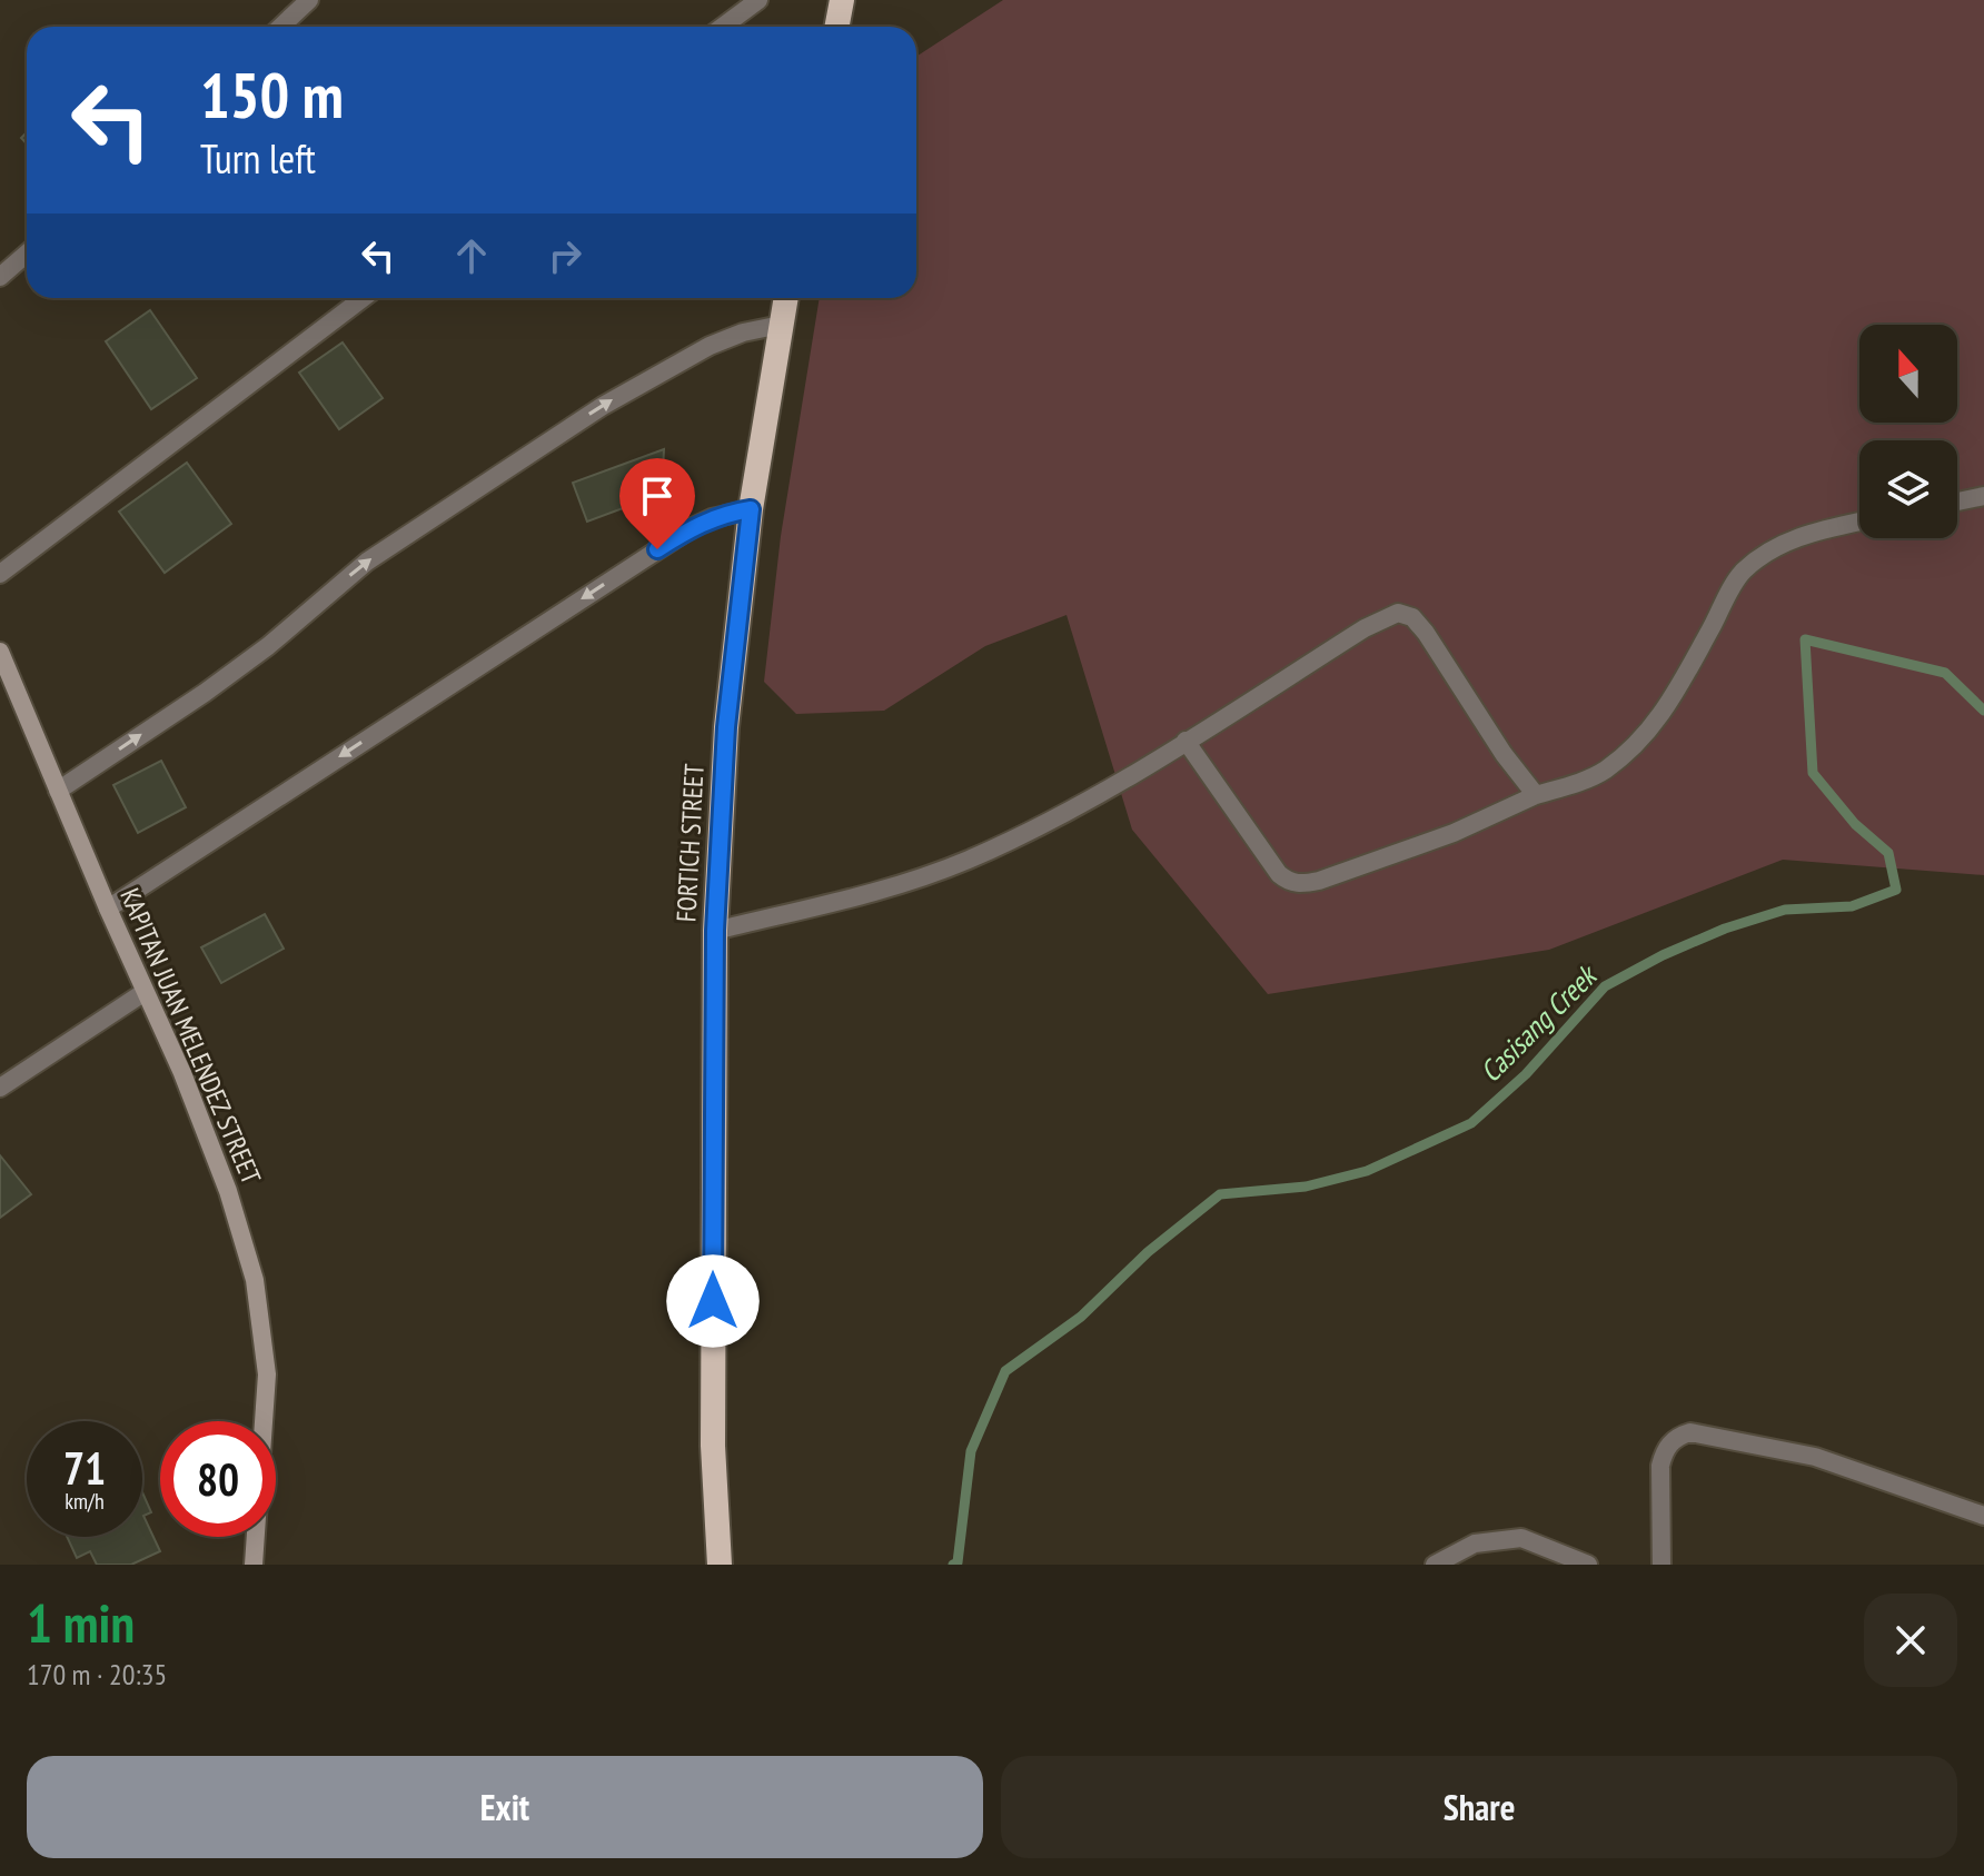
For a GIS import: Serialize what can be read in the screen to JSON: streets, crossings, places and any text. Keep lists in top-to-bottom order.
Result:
{
  "streets": {
    "highway": ["FORTICH STREET"],
    "main road": ["KAPITAN JUAN MELENDEZ STREET"]
  },
  "water": ["Casisang Creek"],
  "north": "top",
  "page": {
    "turn": ["150 m", "Turn left"],
    "speed": "71 km/h",
    "limit": "80",
    "heading": ["1 min", "170 m · 20:35"],
    "buttons": ["Exit", "Share"]
  }
}
